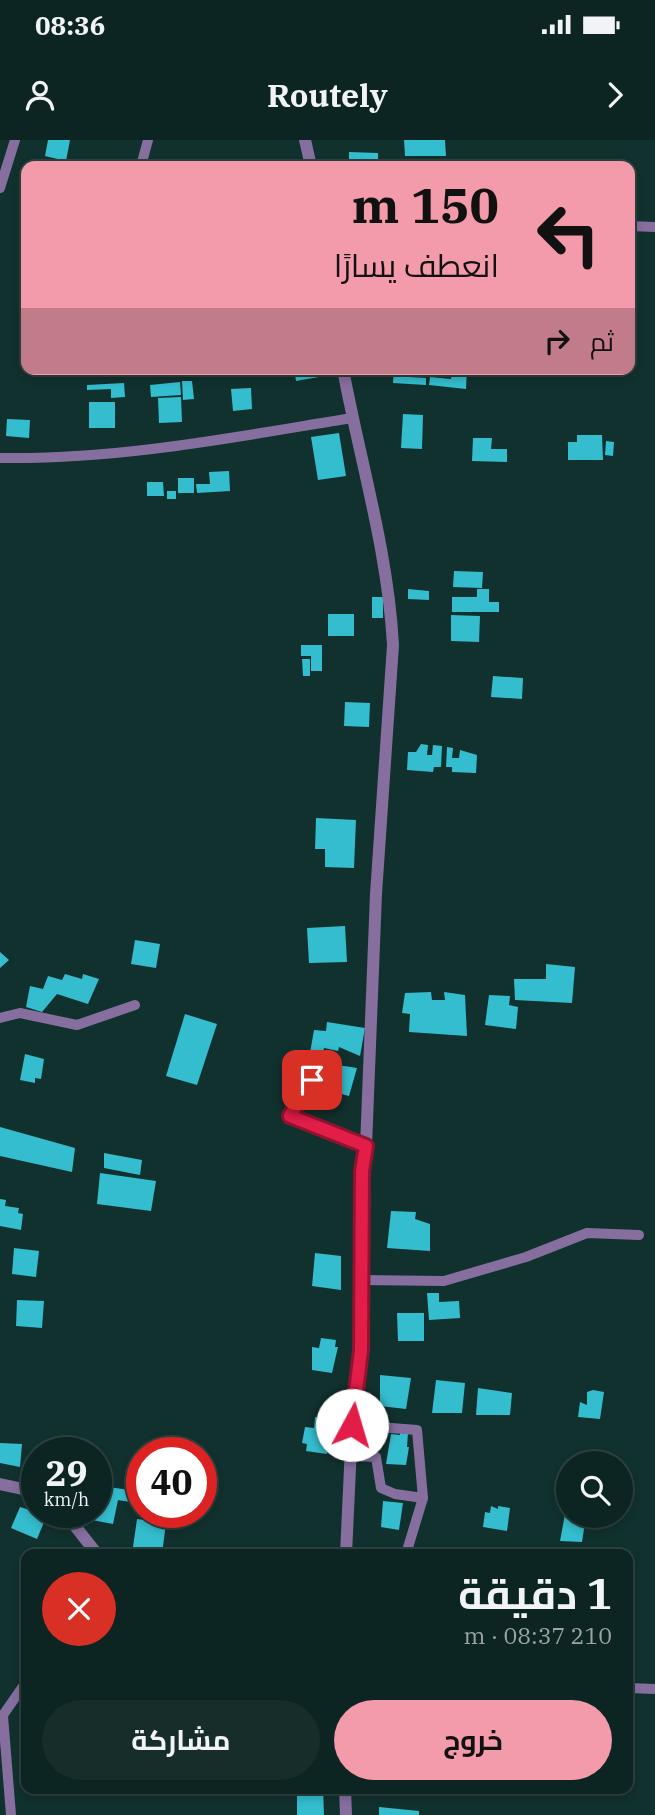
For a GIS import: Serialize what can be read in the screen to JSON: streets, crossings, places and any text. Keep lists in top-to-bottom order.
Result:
{
  "page": {
    "status": "08:36",
    "header": "Routely",
    "turn": ["150 m", "انعطف يسارًا"],
    "then": "ثم",
    "speed": "29 km/h",
    "limit": "40",
    "heading": ["1 دقيقة", "210 m · 08:37"],
    "buttons": ["خروج", "مشاركة"]
  }
}
